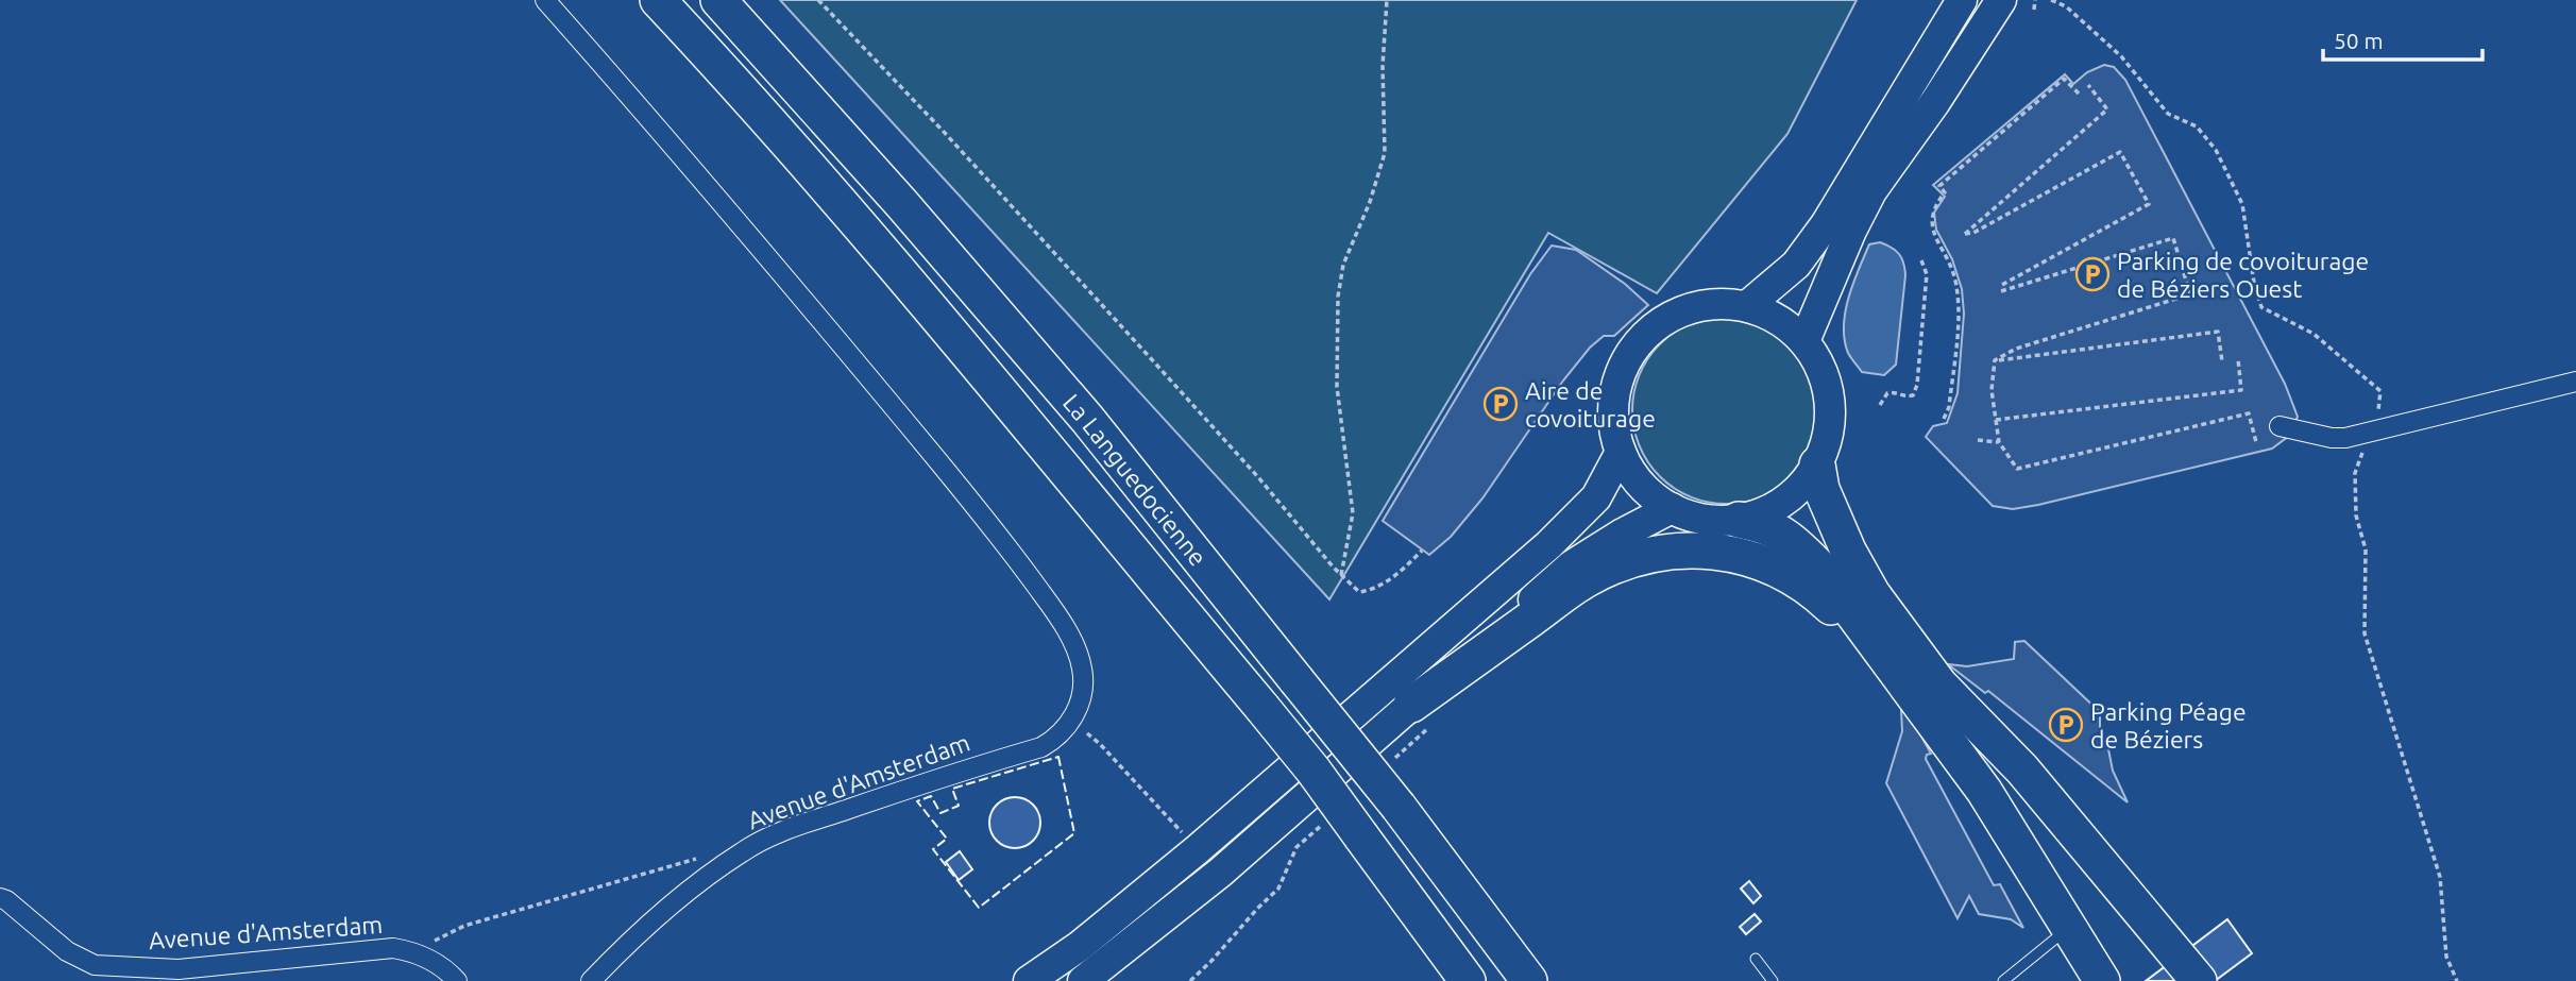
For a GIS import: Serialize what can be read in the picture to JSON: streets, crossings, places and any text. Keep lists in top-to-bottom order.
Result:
{
  "streets": {
    "highway": ["La Languedocienne"],
    "street": ["Avenue d'Amsterdam"]
  },
  "places": {
    "parking": ["Parking de covoiturage de Béziers Ouest", "Aire de covoiturage", "Parking Péage de Béziers"]
  },
  "scale_bar": "50 m"
}
